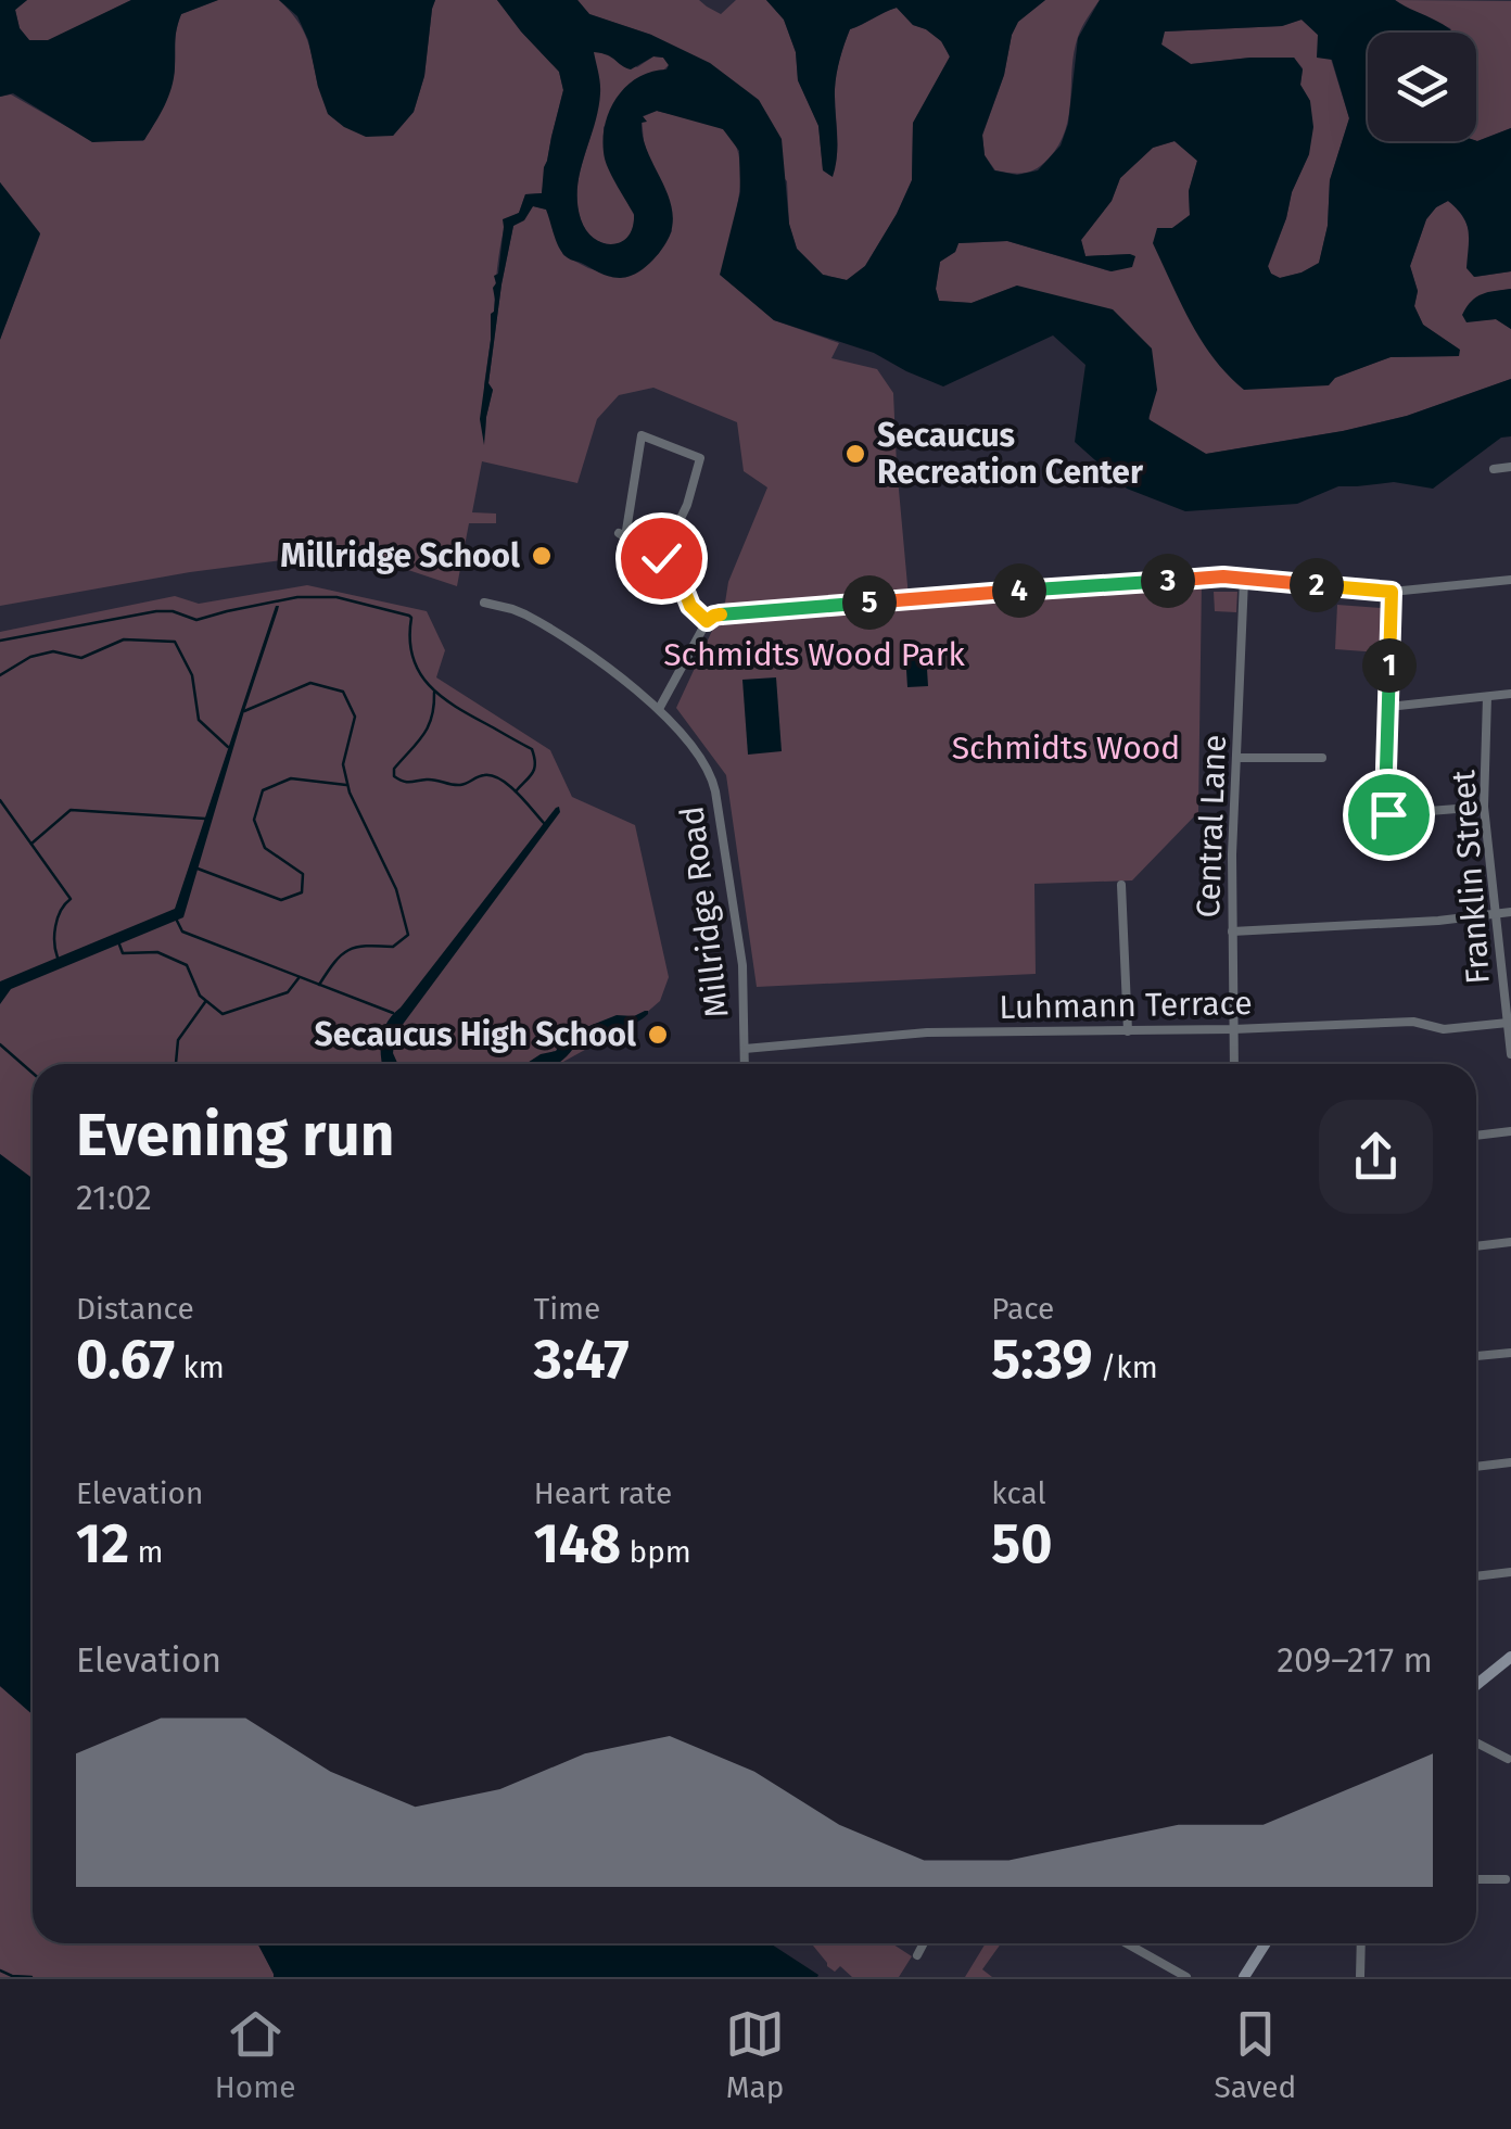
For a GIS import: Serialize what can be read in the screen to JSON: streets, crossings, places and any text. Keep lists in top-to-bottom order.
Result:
{
  "streets": {
    "street": [
      "Central Lane",
      "Franklin Street",
      "Millridge Road",
      "Luhmann Terrace"
    ]
  },
  "crossings": [
    ["Central Lane", "Luhmann Terrace"],
    ["Franklin Street", "Luhmann Terrace"],
    ["Millridge Road", "Luhmann Terrace"]
  ],
  "parks": ["Schmidts Wood Park", "Schmidts Wood"],
  "places": ["Secaucus Recreation Center", "Millridge School", "Secaucus High School"],
  "page": {
    "pins": [
      "3",
      "2",
      "4",
      "5",
      "1"
    ],
    "heading": ["Evening run", "21:02"],
    "stats": [
      ["Distance", "0.67 km"],
      ["Time", "3:47"],
      ["Pace", "5:39 /km"],
      ["Elevation", "12 m"],
      ["Heart rate", "148 bpm"],
      ["kcal", "50"]
    ],
    "chart": ["Elevation", "209–217 m"],
    "tabs": ["Home", "Map", "Saved"]
  }
}
